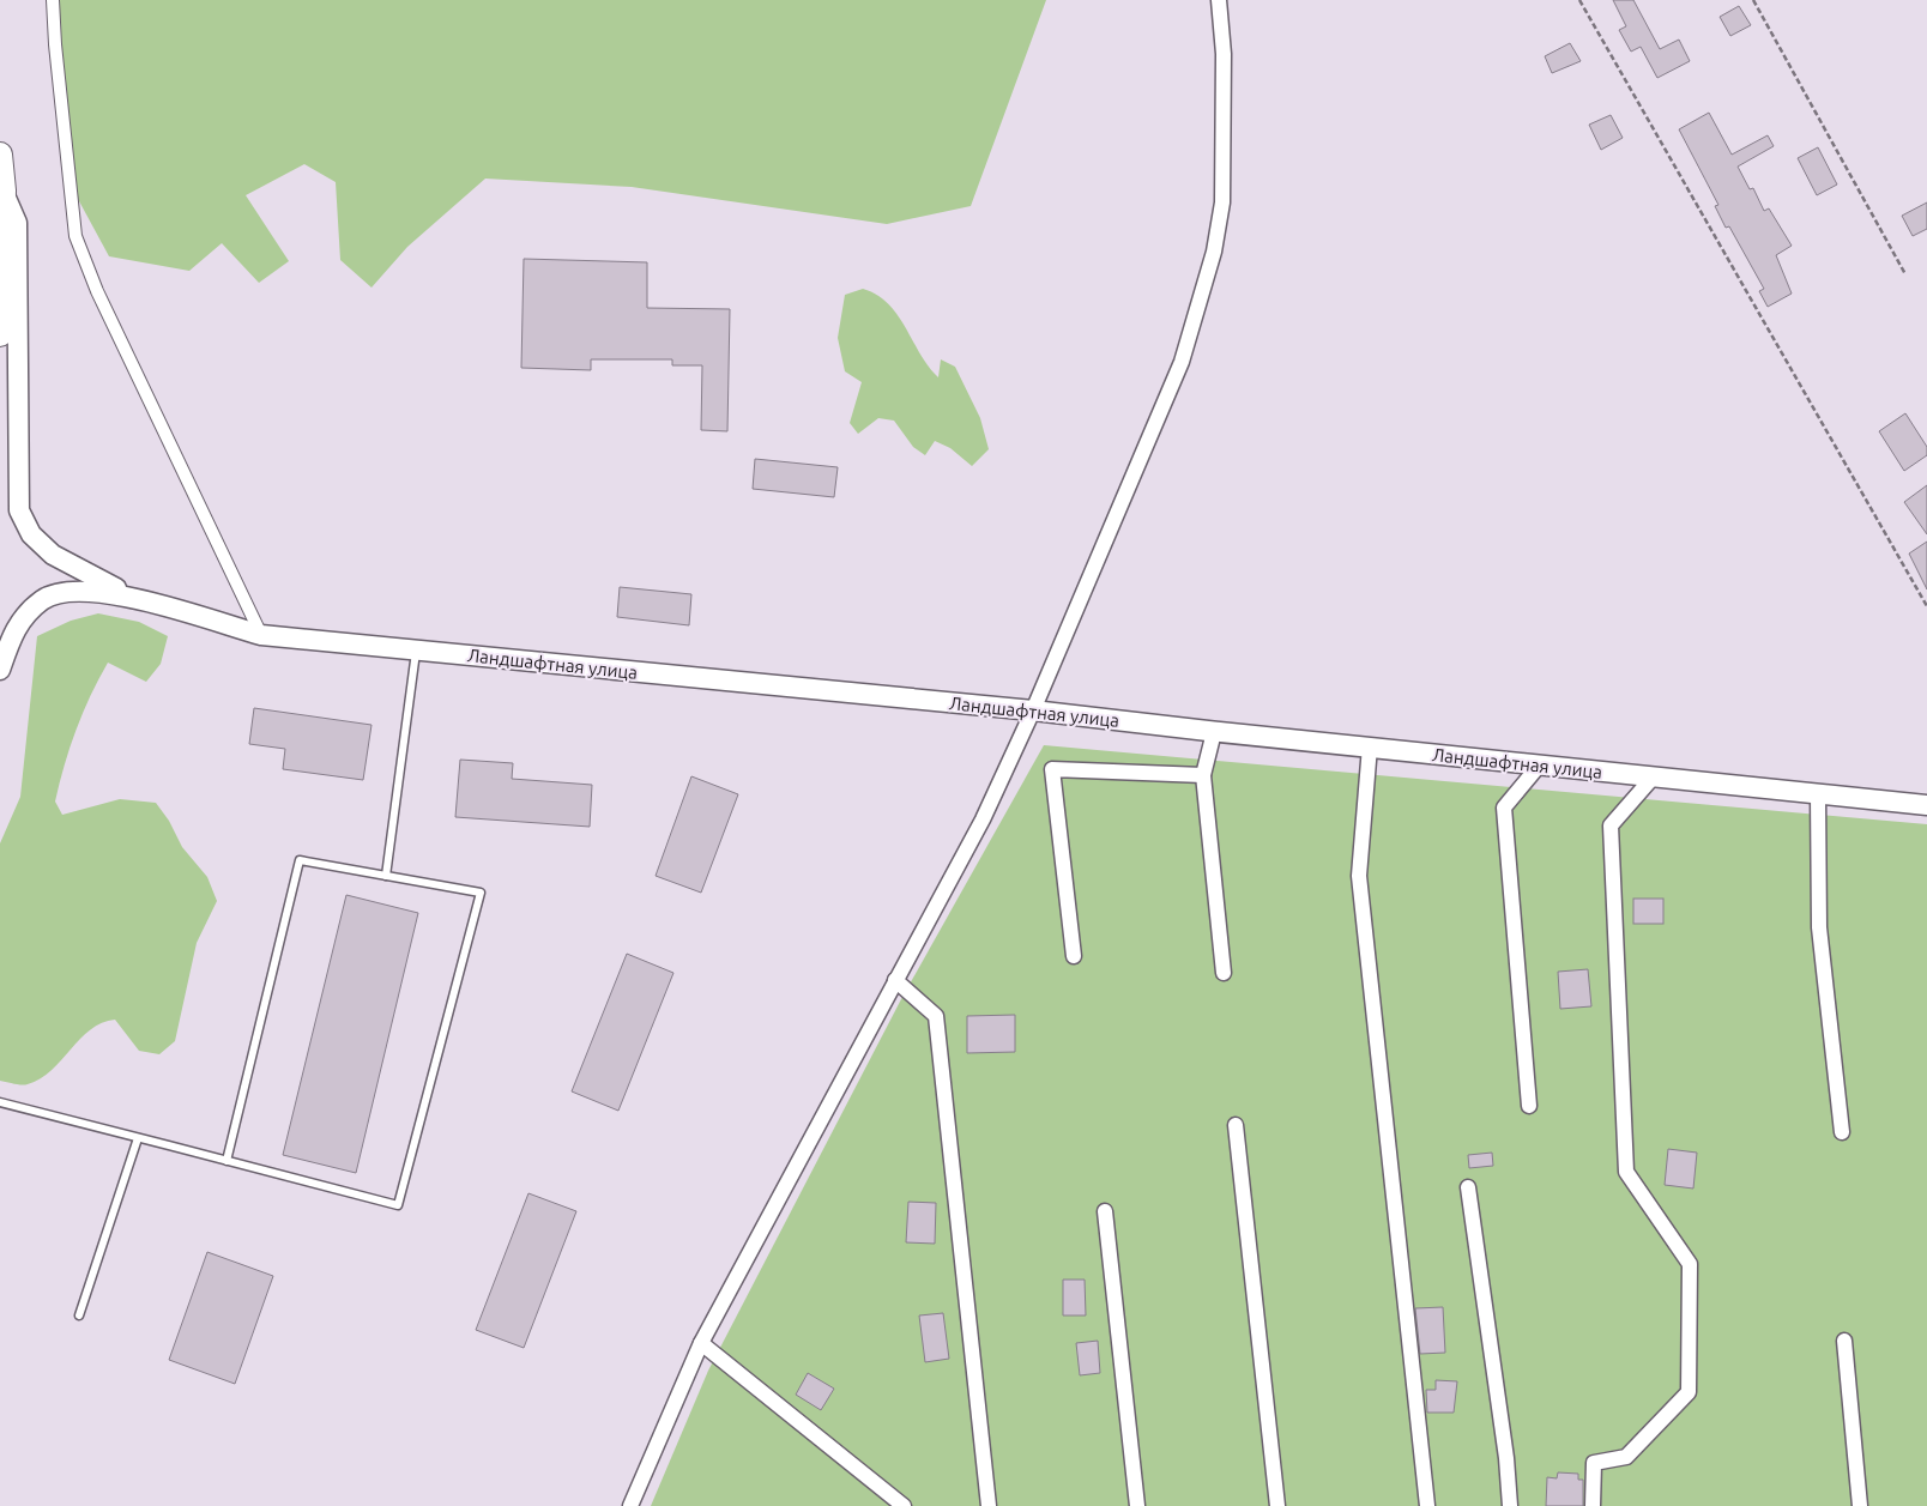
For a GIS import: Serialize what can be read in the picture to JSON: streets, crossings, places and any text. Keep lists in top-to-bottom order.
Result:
{
  "streets": {
    "street": ["Ландшафтная улица"]
  }
}
